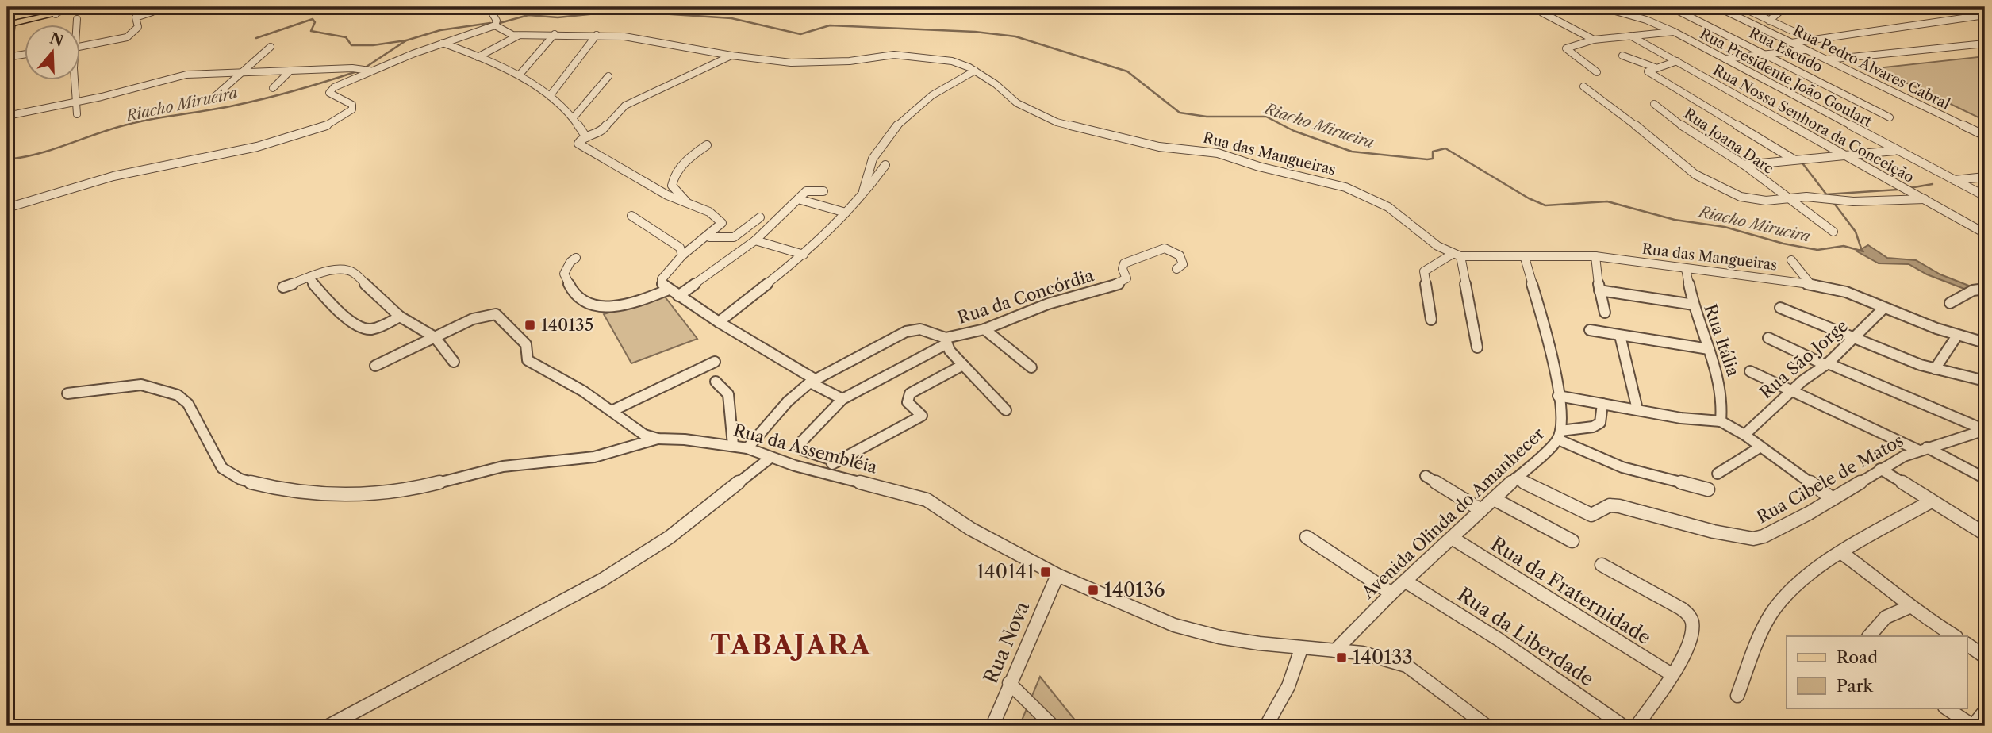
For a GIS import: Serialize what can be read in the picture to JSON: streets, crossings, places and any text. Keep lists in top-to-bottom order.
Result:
{
  "streets": {
    "street": [
      "Rua Escudo",
      "Rua Pedro Álvares Cabral",
      "Rua Presidente João Goulart",
      "Rua Nossa Senhora da Conceição",
      "Rua Joana Darc",
      "Rua das Mangueiras",
      "Rua da Concórdia",
      "Rua Itália",
      "Rua São Jorge",
      "Rua da Assembléia",
      "Rua Cibele de Matos",
      "Avenida Olinda do Amanhecer",
      "Rua da Fraternidade",
      "Rua da Liberdade",
      "Rua Nova"
    ]
  },
  "crossings": [
    ["Rua das Mangueiras", "Rua Itália"],
    ["Rua das Mangueiras", "Rua São Jorge"],
    ["Rua das Mangueiras", "Avenida Olinda do Amanhecer"],
    ["Rua da Concórdia", "Rua da Assembléia"],
    ["Rua da Assembléia", "Avenida Olinda do Amanhecer"],
    ["Rua da Assembléia", "Rua Nova"],
    ["Avenida Olinda do Amanhecer", "Rua da Fraternidade"],
    ["Avenida Olinda do Amanhecer", "Rua da Liberdade"]
  ],
  "districts": ["TABAJARA"],
  "water": ["Riacho Mirueira"],
  "places": {
    "transit": [
      "140135",
      "140141",
      "140136",
      "140133"
    ]
  },
  "legend": ["Road", "Park"],
  "north": "top"
}
